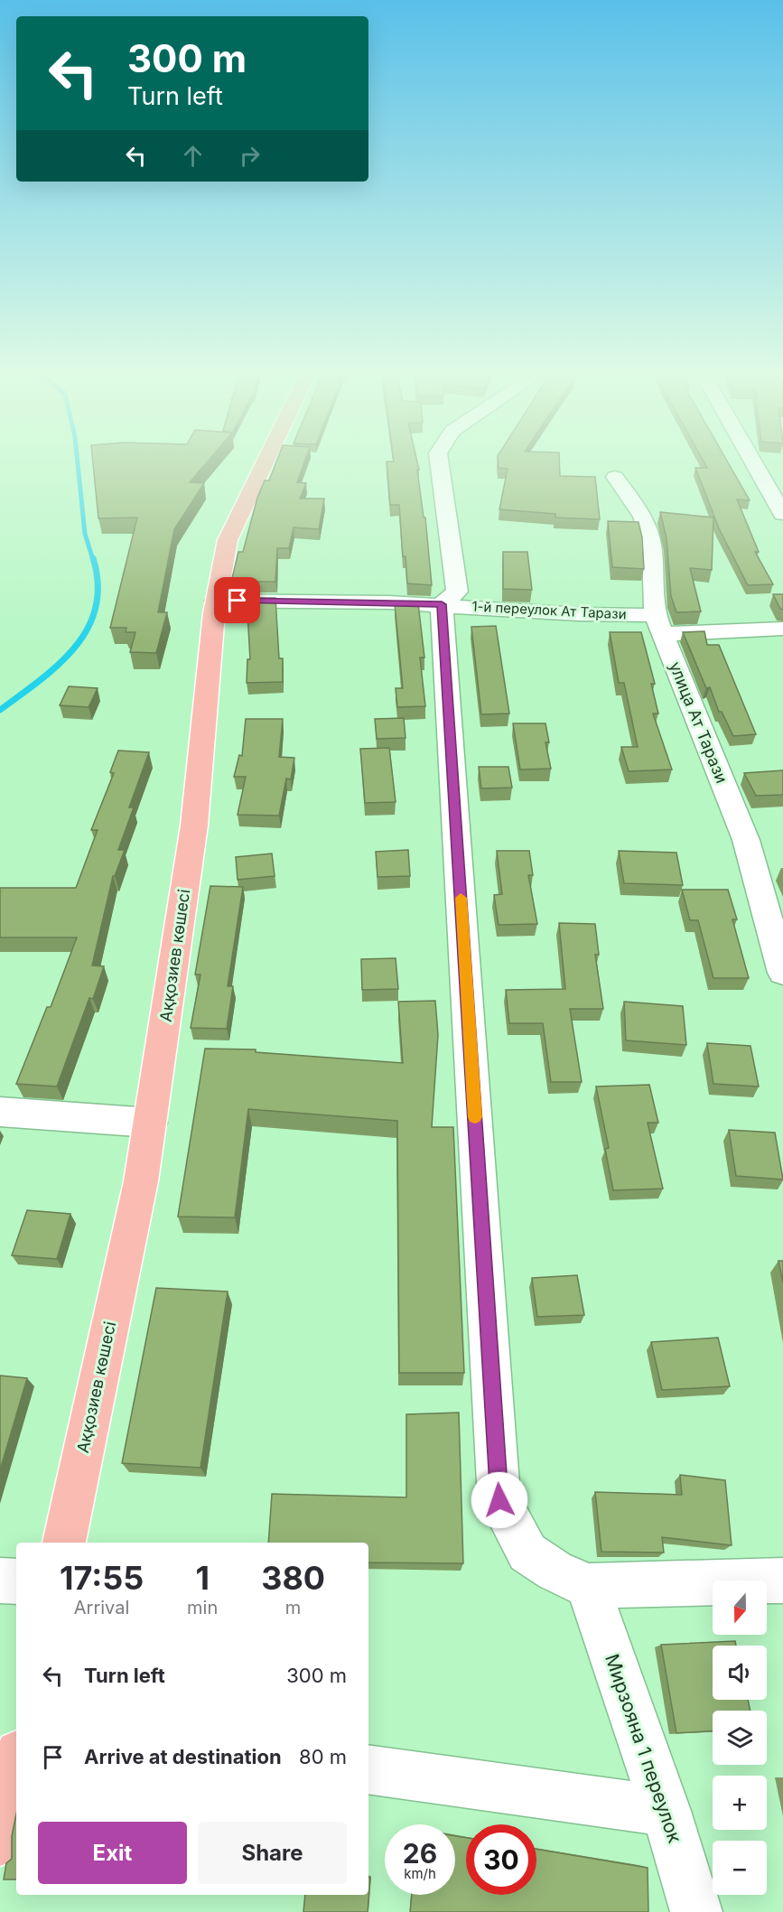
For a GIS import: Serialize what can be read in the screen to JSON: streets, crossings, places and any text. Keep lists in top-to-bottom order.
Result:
{
  "streets": {
    "main road": ["Аққозиев көшесі"],
    "street": ["1-й переулок Ат Тарази", "улица Ат Тарази", "Мирзояна 1 переулок"]
  },
  "crossings": [
    ["1-й переулок Ат Тарази", "улица Ат Тарази"],
    ["1-й переулок Ат Тарази", "Аққозиев көшесі"]
  ],
  "north": "bottom",
  "page": {
    "turn": ["300 m", "Turn left"],
    "eta": [
      "17:55",
      "Arrival",
      "1",
      "min",
      "380",
      "m"
    ],
    "map_buttons": ["+", "−"],
    "list": [
      {
        "name": "Turn left",
        "value": "300 m"
      },
      {
        "name": "Arrive at destination",
        "value": "80 m"
      }
    ],
    "buttons": ["Exit", "Share"],
    "speed": "26 km/h",
    "limit": "30"
  }
}
